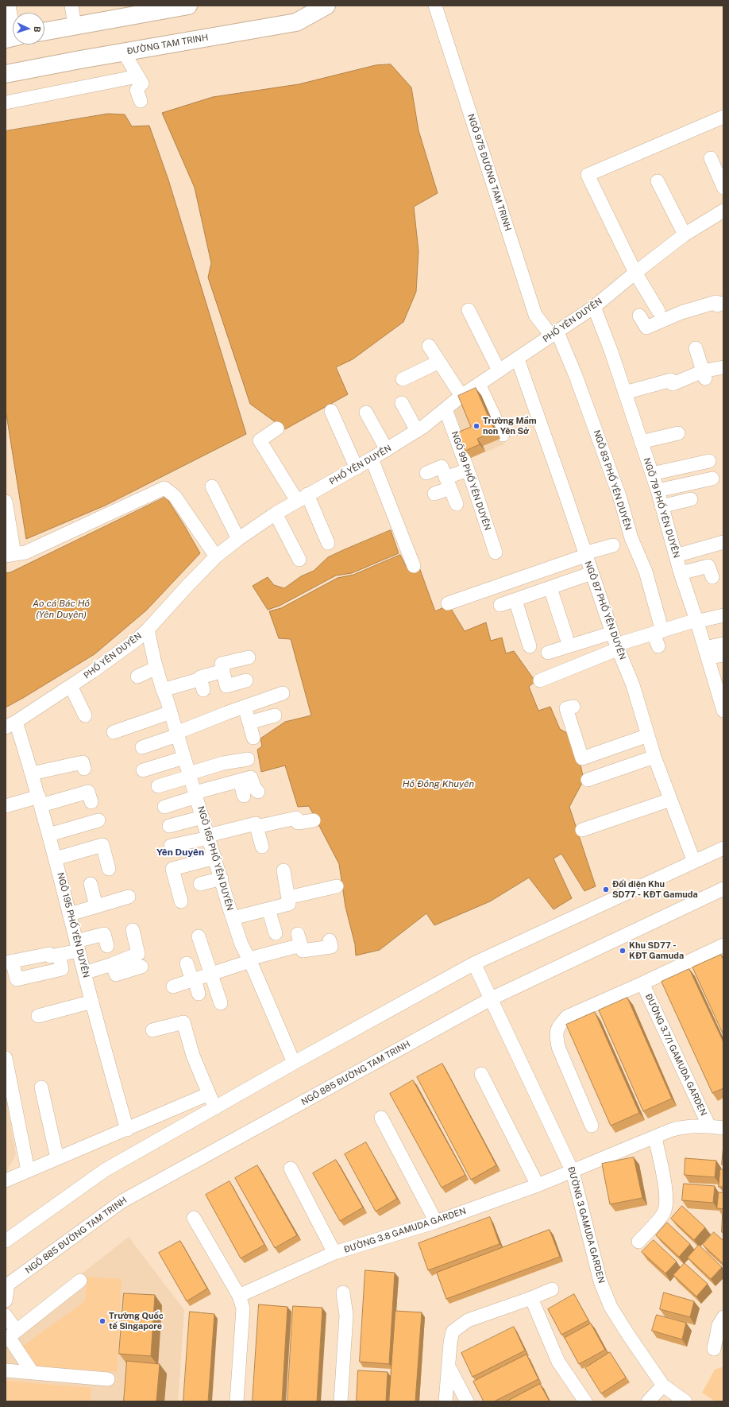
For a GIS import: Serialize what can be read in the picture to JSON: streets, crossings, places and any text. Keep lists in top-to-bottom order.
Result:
{
  "streets": {
    "main road": ["ĐƯỜNG TAM TRINH"],
    "street": [
      "NGÕ 975 ĐƯỜNG TAM TRINH",
      "PHỐ YÊN DUYÊN",
      "NGÕ 83 PHỐ YÊN DUYÊN",
      "NGÕ 99 PHỐ YÊN DUYÊN",
      "NGÕ 79 PHỐ YÊN DUYÊN",
      "NGÕ 87 PHỐ YÊN DUYÊN",
      "NGÕ 165 PHỐ YÊN DUYÊN",
      "NGÕ 195 PHỐ YÊN DUYÊN",
      "ĐƯỜNG 3.7/1 GAMUDA GARDEN",
      "NGÕ 885 ĐƯỜNG TAM TRINH",
      "ĐƯỜNG 3 GAMUDA GARDEN",
      "ĐƯỜNG 3.8 GAMUDA GARDEN"
    ]
  },
  "crossings": [
    ["NGÕ 975 ĐƯỜNG TAM TRINH", "PHỐ YÊN DUYÊN"],
    ["NGÕ 975 ĐƯỜNG TAM TRINH", "NGÕ 83 PHỐ YÊN DUYÊN"],
    ["PHỐ YÊN DUYÊN", "NGÕ 83 PHỐ YÊN DUYÊN"],
    ["PHỐ YÊN DUYÊN", "NGÕ 99 PHỐ YÊN DUYÊN"],
    ["PHỐ YÊN DUYÊN", "NGÕ 79 PHỐ YÊN DUYÊN"],
    ["PHỐ YÊN DUYÊN", "NGÕ 87 PHỐ YÊN DUYÊN"],
    ["PHỐ YÊN DUYÊN", "NGÕ 165 PHỐ YÊN DUYÊN"],
    ["PHỐ YÊN DUYÊN", "NGÕ 195 PHỐ YÊN DUYÊN"],
    ["ĐƯỜNG 3.7/1 GAMUDA GARDEN", "ĐƯỜNG 3.8 GAMUDA GARDEN"],
    ["NGÕ 885 ĐƯỜNG TAM TRINH", "ĐƯỜNG 3 GAMUDA GARDEN"],
    ["ĐƯỜNG 3 GAMUDA GARDEN", "ĐƯỜNG 3.8 GAMUDA GARDEN"]
  ],
  "districts": ["Yên Duyên"],
  "water": ["Ao cá Bác Hồ (Yên Duyên)", "Hồ Đồng Khuyến"],
  "places": [
    "Trường Mầm non Yên Sở",
    "Đối diện Khu SD77 - KĐT Gamuda",
    "Khu SD77 - KĐT Gamuda",
    "Trường Quốc tế Singapore"
  ],
  "north": "right"
}
